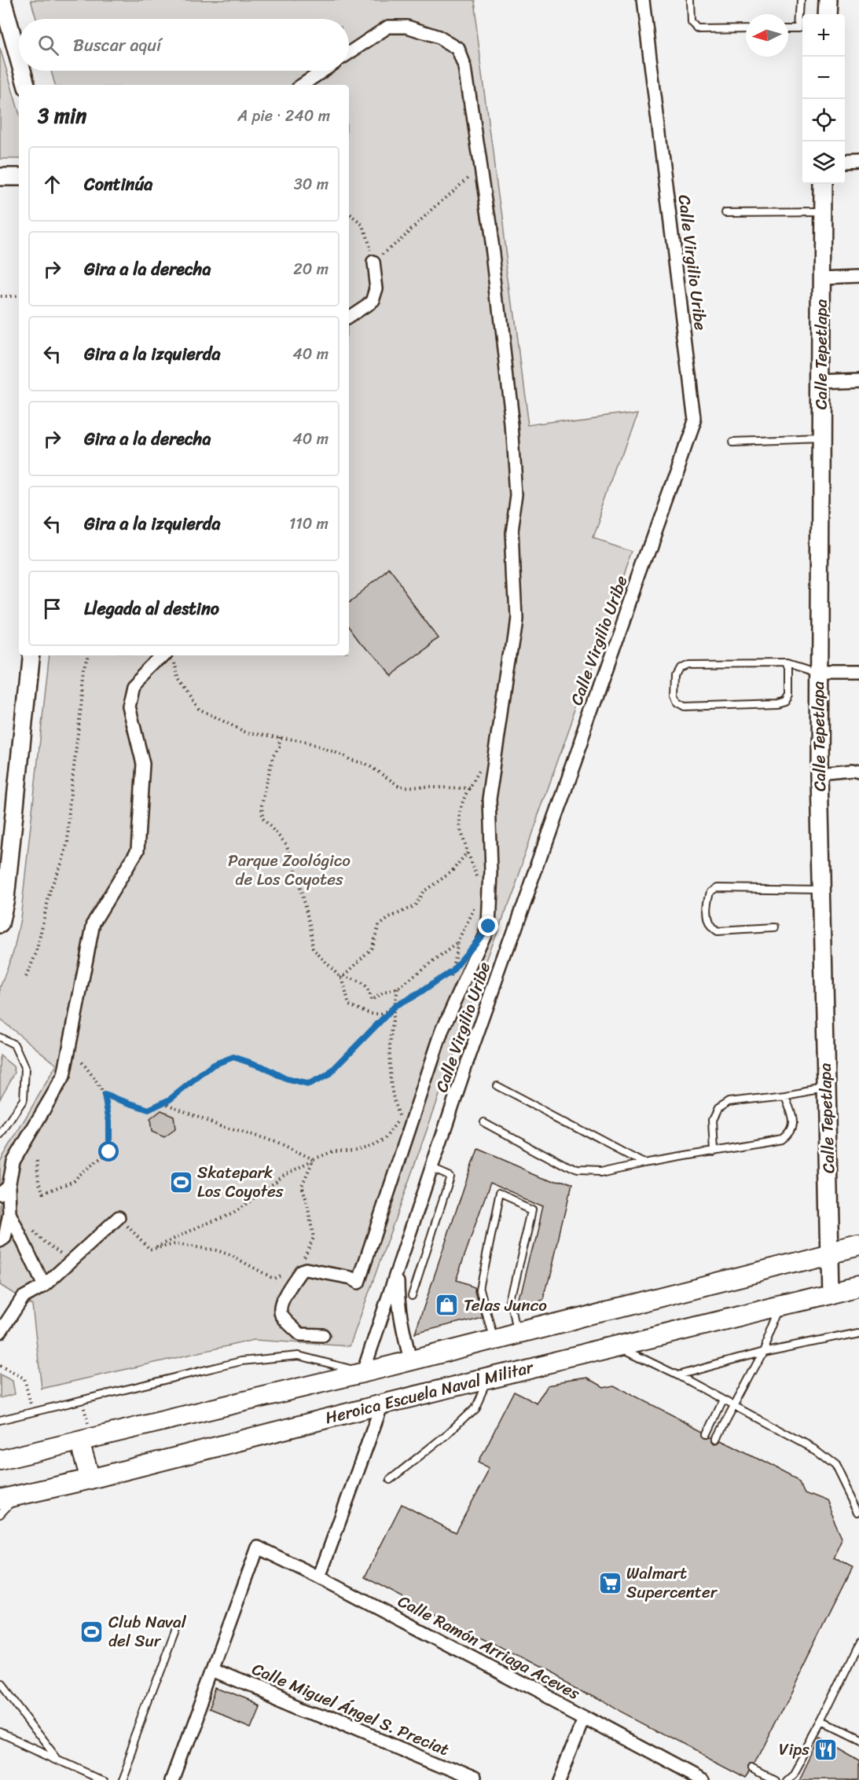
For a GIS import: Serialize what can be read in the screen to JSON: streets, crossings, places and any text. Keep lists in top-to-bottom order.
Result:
{
  "streets": {
    "main road": ["Heroica Escuela Naval Militar"],
    "street": [
      "Calle Virgilio Uribe",
      "Calle Tepetlapa",
      "Calle Ramón Arriaga Aceves",
      "Calle Miguel Ángel S. Preciat"
    ]
  },
  "crossings": [
    ["Calle Tepetlapa", "Heroica Escuela Naval Militar"],
    ["Calle Ramón Arriaga Aceves", "Calle Miguel Ángel S. Preciat"]
  ],
  "parks": ["Parque Zoológico de Los Coyotes"],
  "places": {
    "sports": ["Skatepark Los Coyotes", "Club Naval del Sur"],
    "shop": ["Telas Junco"],
    "supermarket": ["Walmart Supercenter"],
    "restaurant": ["Vips"]
  },
  "north": "left",
  "page": {
    "map_buttons": ["+", "−"],
    "search": "Buscar aquí",
    "heading": ["3 min", "A pie · 240 m"],
    "list": [
      ["Continúa", "30 m"],
      ["Gira a la derecha", "20 m"],
      ["Gira a la izquierda", "40 m"],
      ["Gira a la derecha", "40 m"],
      ["Gira a la izquierda", "110 m"],
      "Llegada al destino"
    ]
  }
}
